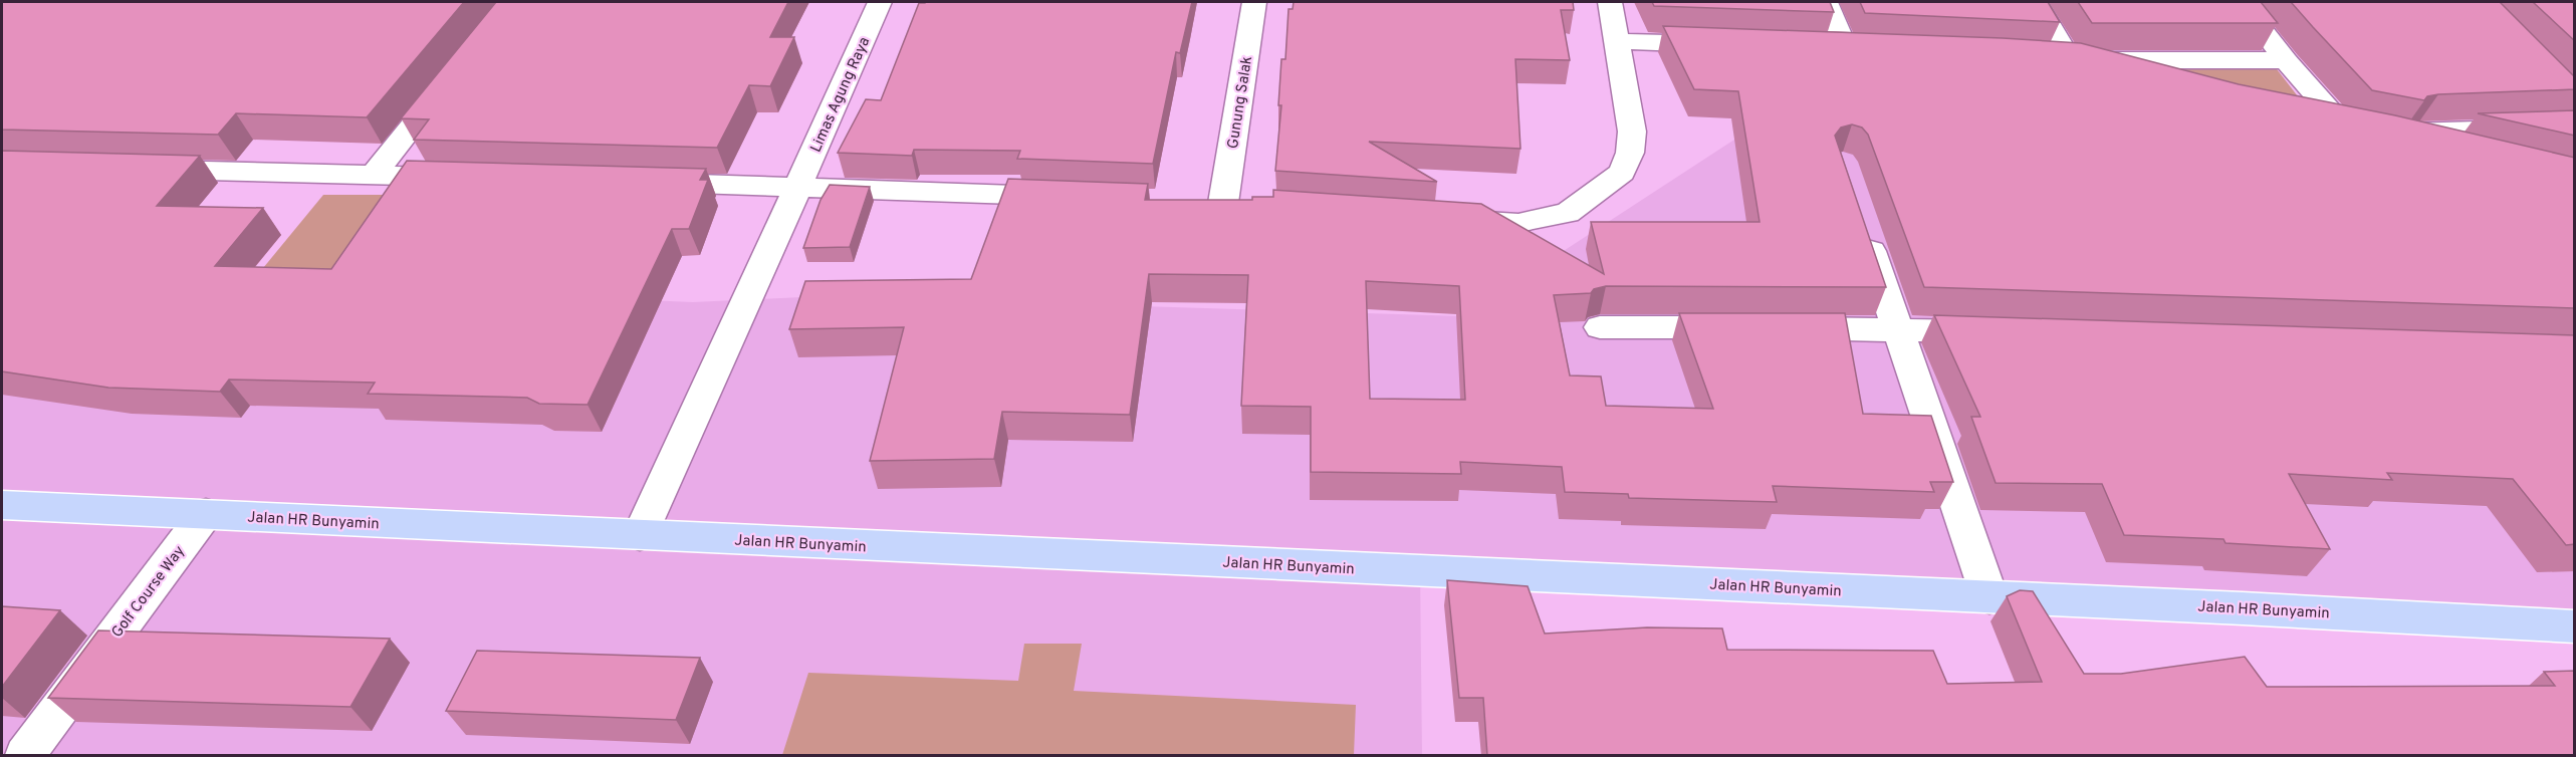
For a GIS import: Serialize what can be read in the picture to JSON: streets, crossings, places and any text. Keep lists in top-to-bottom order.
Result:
{
  "streets": {
    "main road": ["Jalan HR Bunyamin"],
    "street": ["Limas Agung Raya", "Gunung Salak", "Golf Course Way"]
  },
  "crossings": [
    ["Limas Agung Raya", "Jalan HR Bunyamin"],
    ["Jalan HR Bunyamin", "Golf Course Way"]
  ]
}
